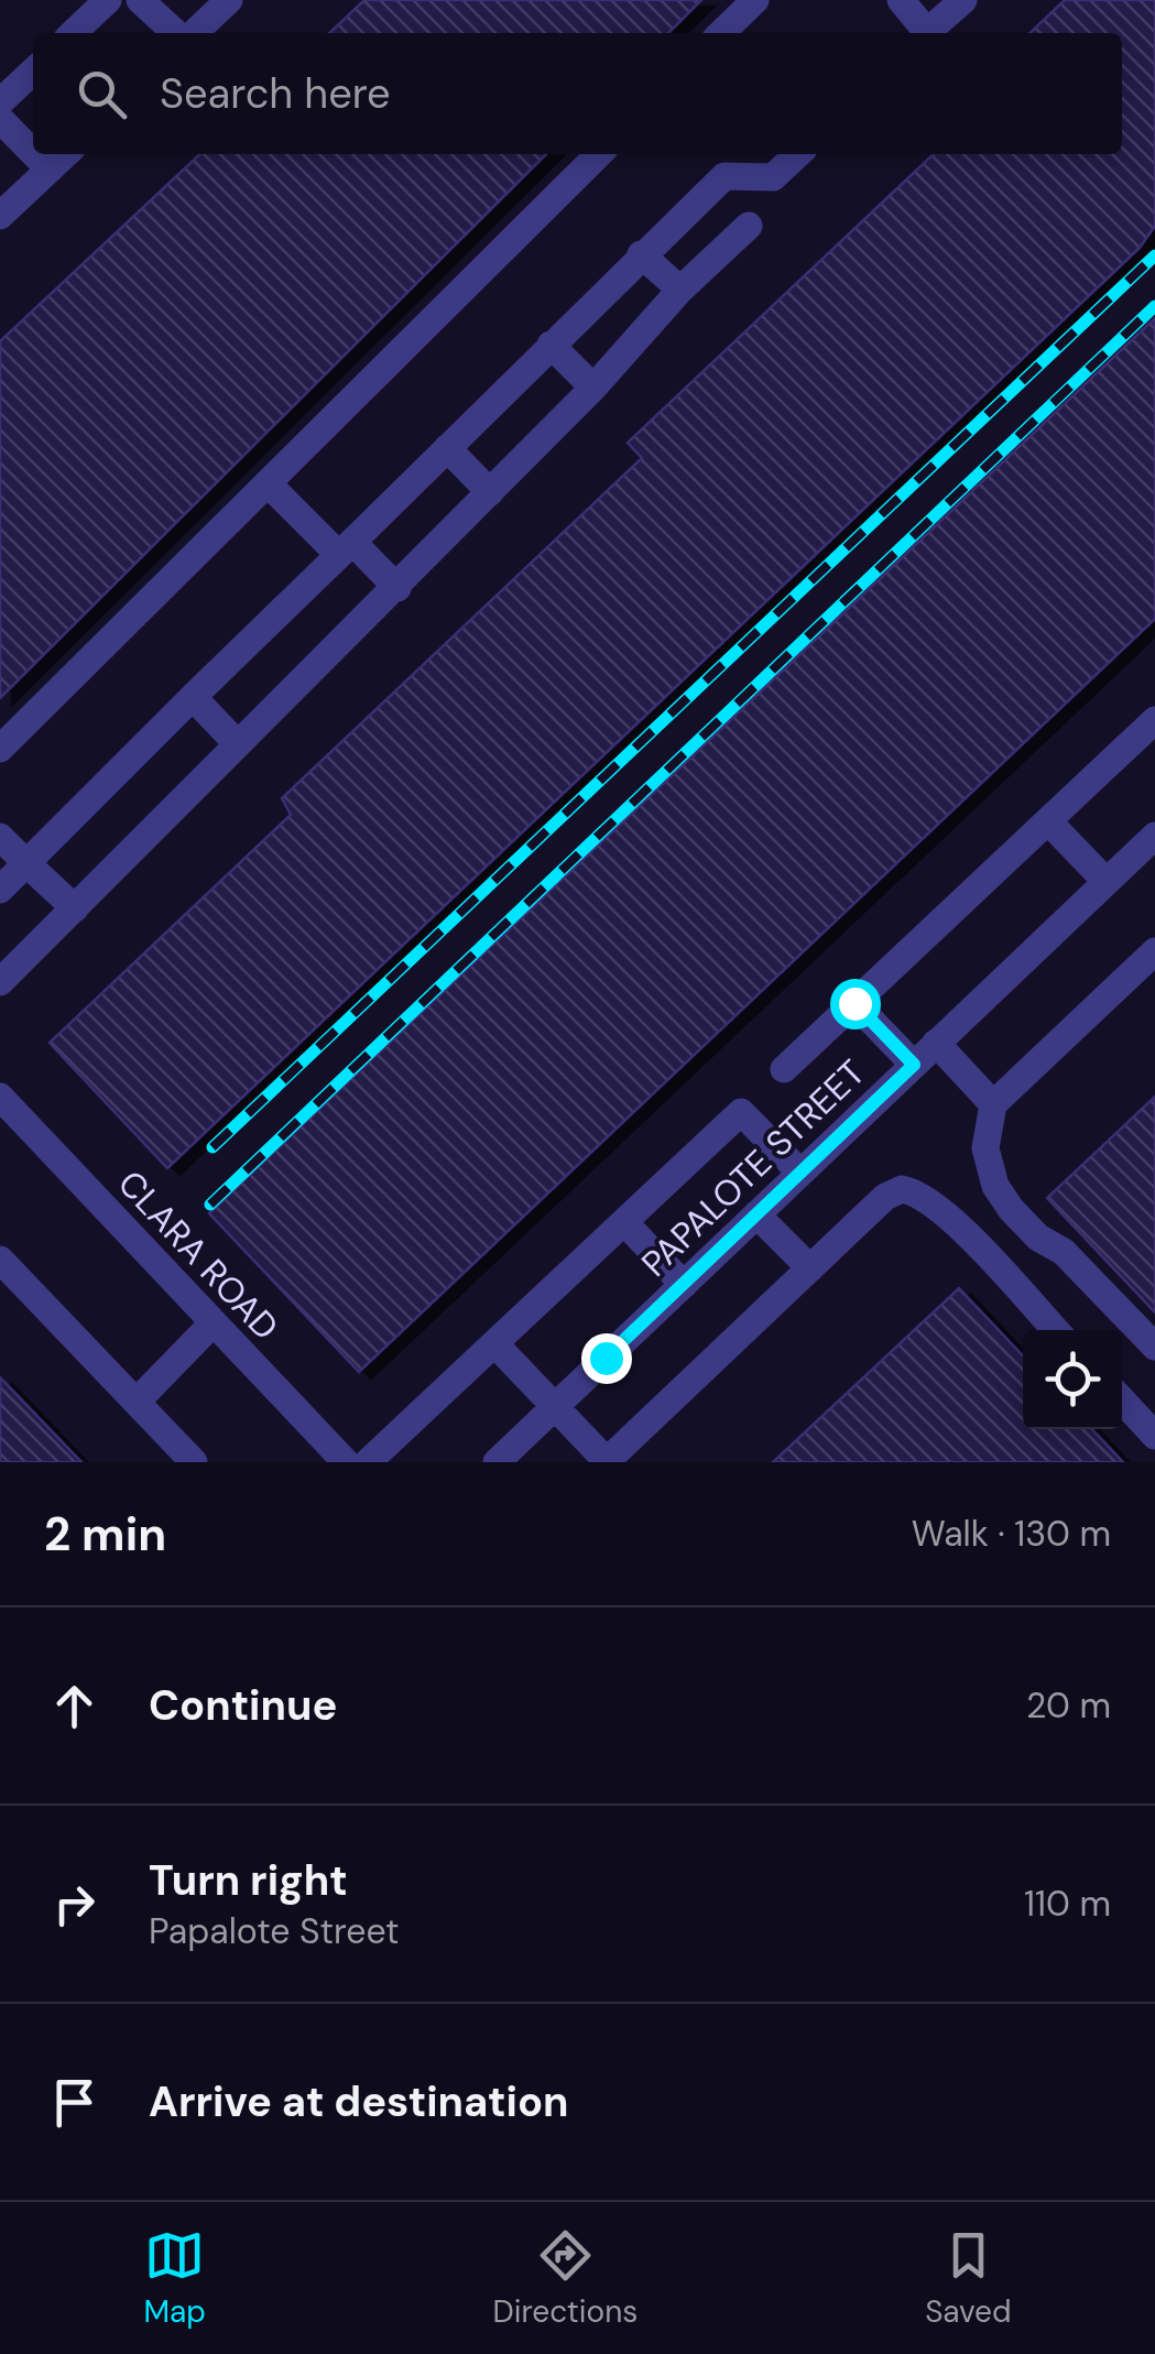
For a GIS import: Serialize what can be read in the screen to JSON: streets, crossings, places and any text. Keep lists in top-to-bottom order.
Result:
{
  "streets": {
    "street": ["PAPALOTE STREET", "CLARA ROAD"]
  },
  "page": {
    "search": "Search here",
    "heading": ["2 min", "Walk · 130 m"],
    "list": [
      ["Continue", "20 m"],
      ["Turn right", "Papalote Street", "110 m"],
      "Arrive at destination"
    ],
    "nav": ["Map", "Directions", "Saved"]
  }
}
